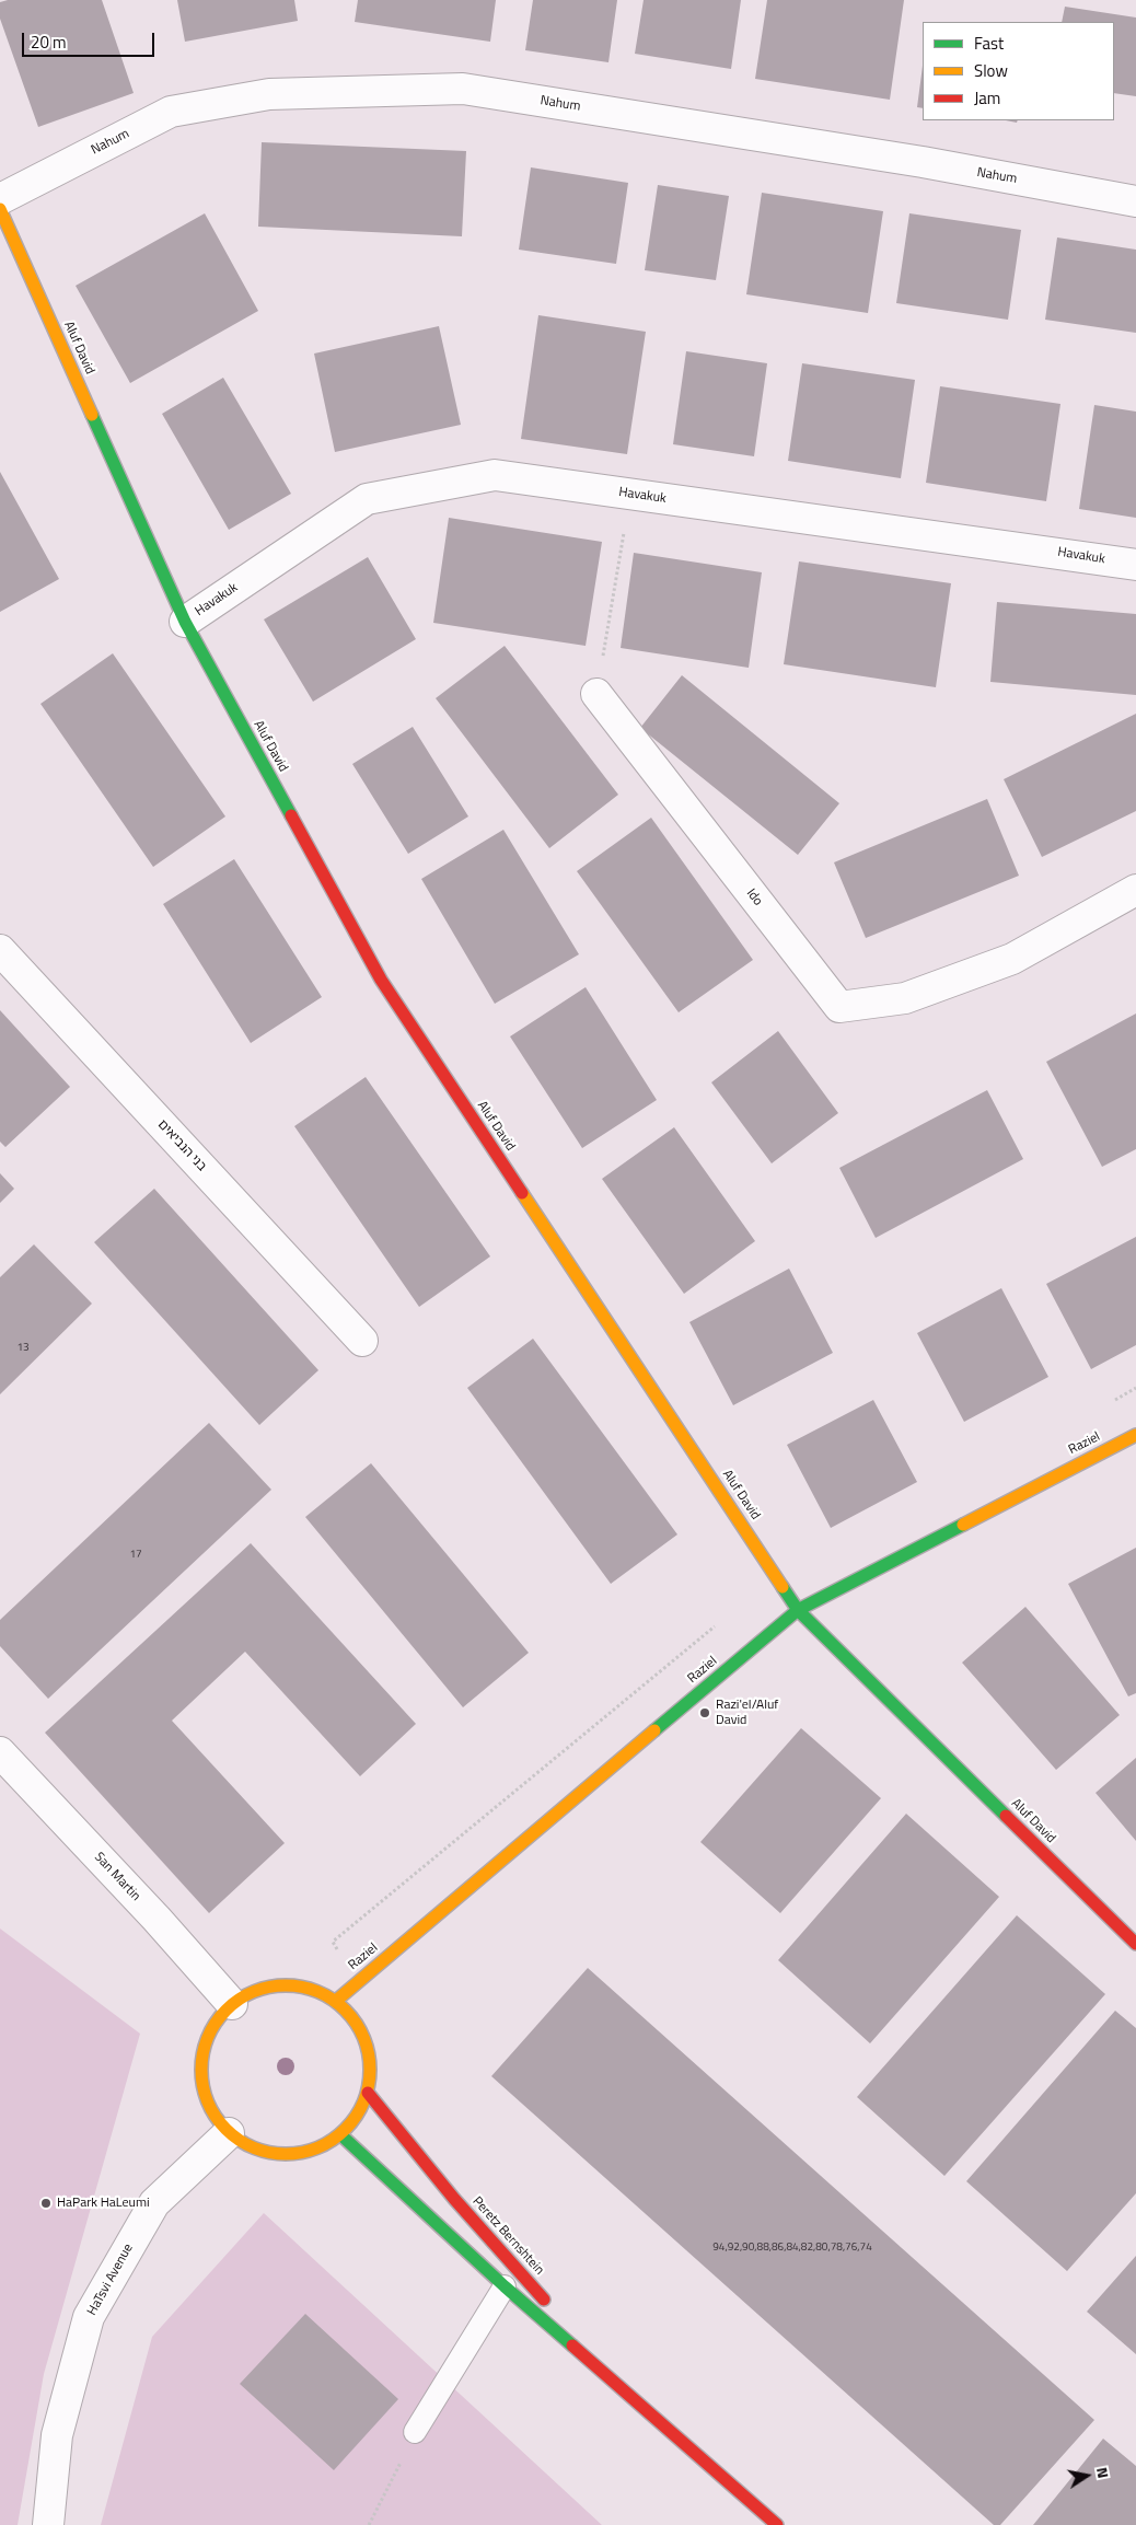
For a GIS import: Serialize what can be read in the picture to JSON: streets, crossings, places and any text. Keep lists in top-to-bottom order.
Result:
{
  "streets": {
    "street": [
      "Nahum",
      "Aluf David",
      "Havakuk",
      "Ido",
      "בני הנביאים",
      "Raziel",
      "San Martin",
      "Peretz Bernshtein",
      "HaTsvi Avenue"
    ]
  },
  "crossings": [
    ["Aluf David", "Havakuk"],
    ["Aluf David", "Raziel"],
    ["Raziel", "San Martin"],
    ["Raziel", "Peretz Bernshtein"],
    ["Raziel", "HaTsvi Avenue"],
    ["San Martin", "Peretz Bernshtein"],
    ["San Martin", "HaTsvi Avenue"],
    ["Peretz Bernshtein", "HaTsvi Avenue"]
  ],
  "places": ["Razi'el/Aluf David", "HaPark HaLeumi"],
  "house_numbers": ["13", "17", "94,92,90,88,86,84,82,80,78,76,74"],
  "legend": ["Fast", "Slow", "Jam"],
  "scale_bar": "20 m",
  "north": "right"
}
